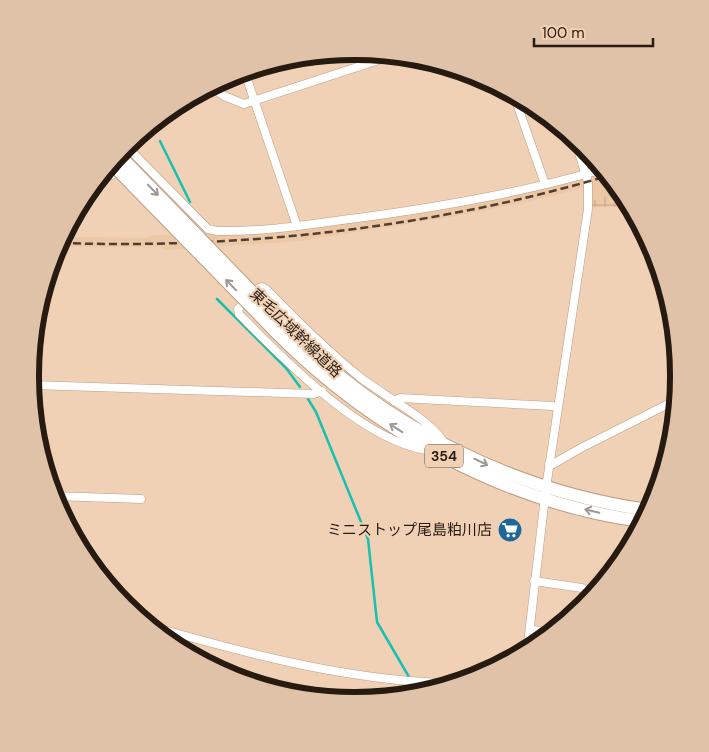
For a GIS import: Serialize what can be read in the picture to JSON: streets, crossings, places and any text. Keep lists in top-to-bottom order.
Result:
{
  "streets": {
    "highway": ["東毛広域幹線道路", "354"]
  },
  "places": {
    "supermarket": ["ミニストップ尾島粕川店"]
  },
  "scale_bar": "100 m"
}
